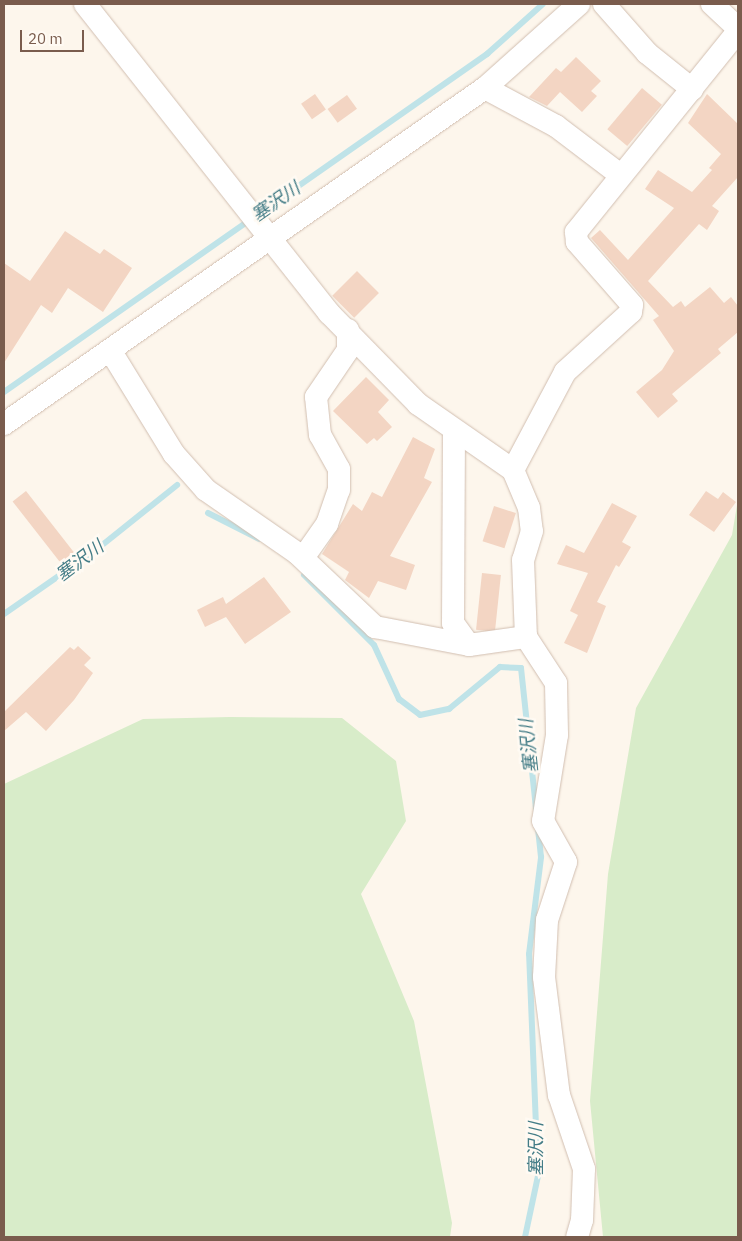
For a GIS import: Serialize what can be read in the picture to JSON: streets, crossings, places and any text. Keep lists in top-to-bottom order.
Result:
{
  "water": ["塞沢川"],
  "scale_bar": "20 m"
}
